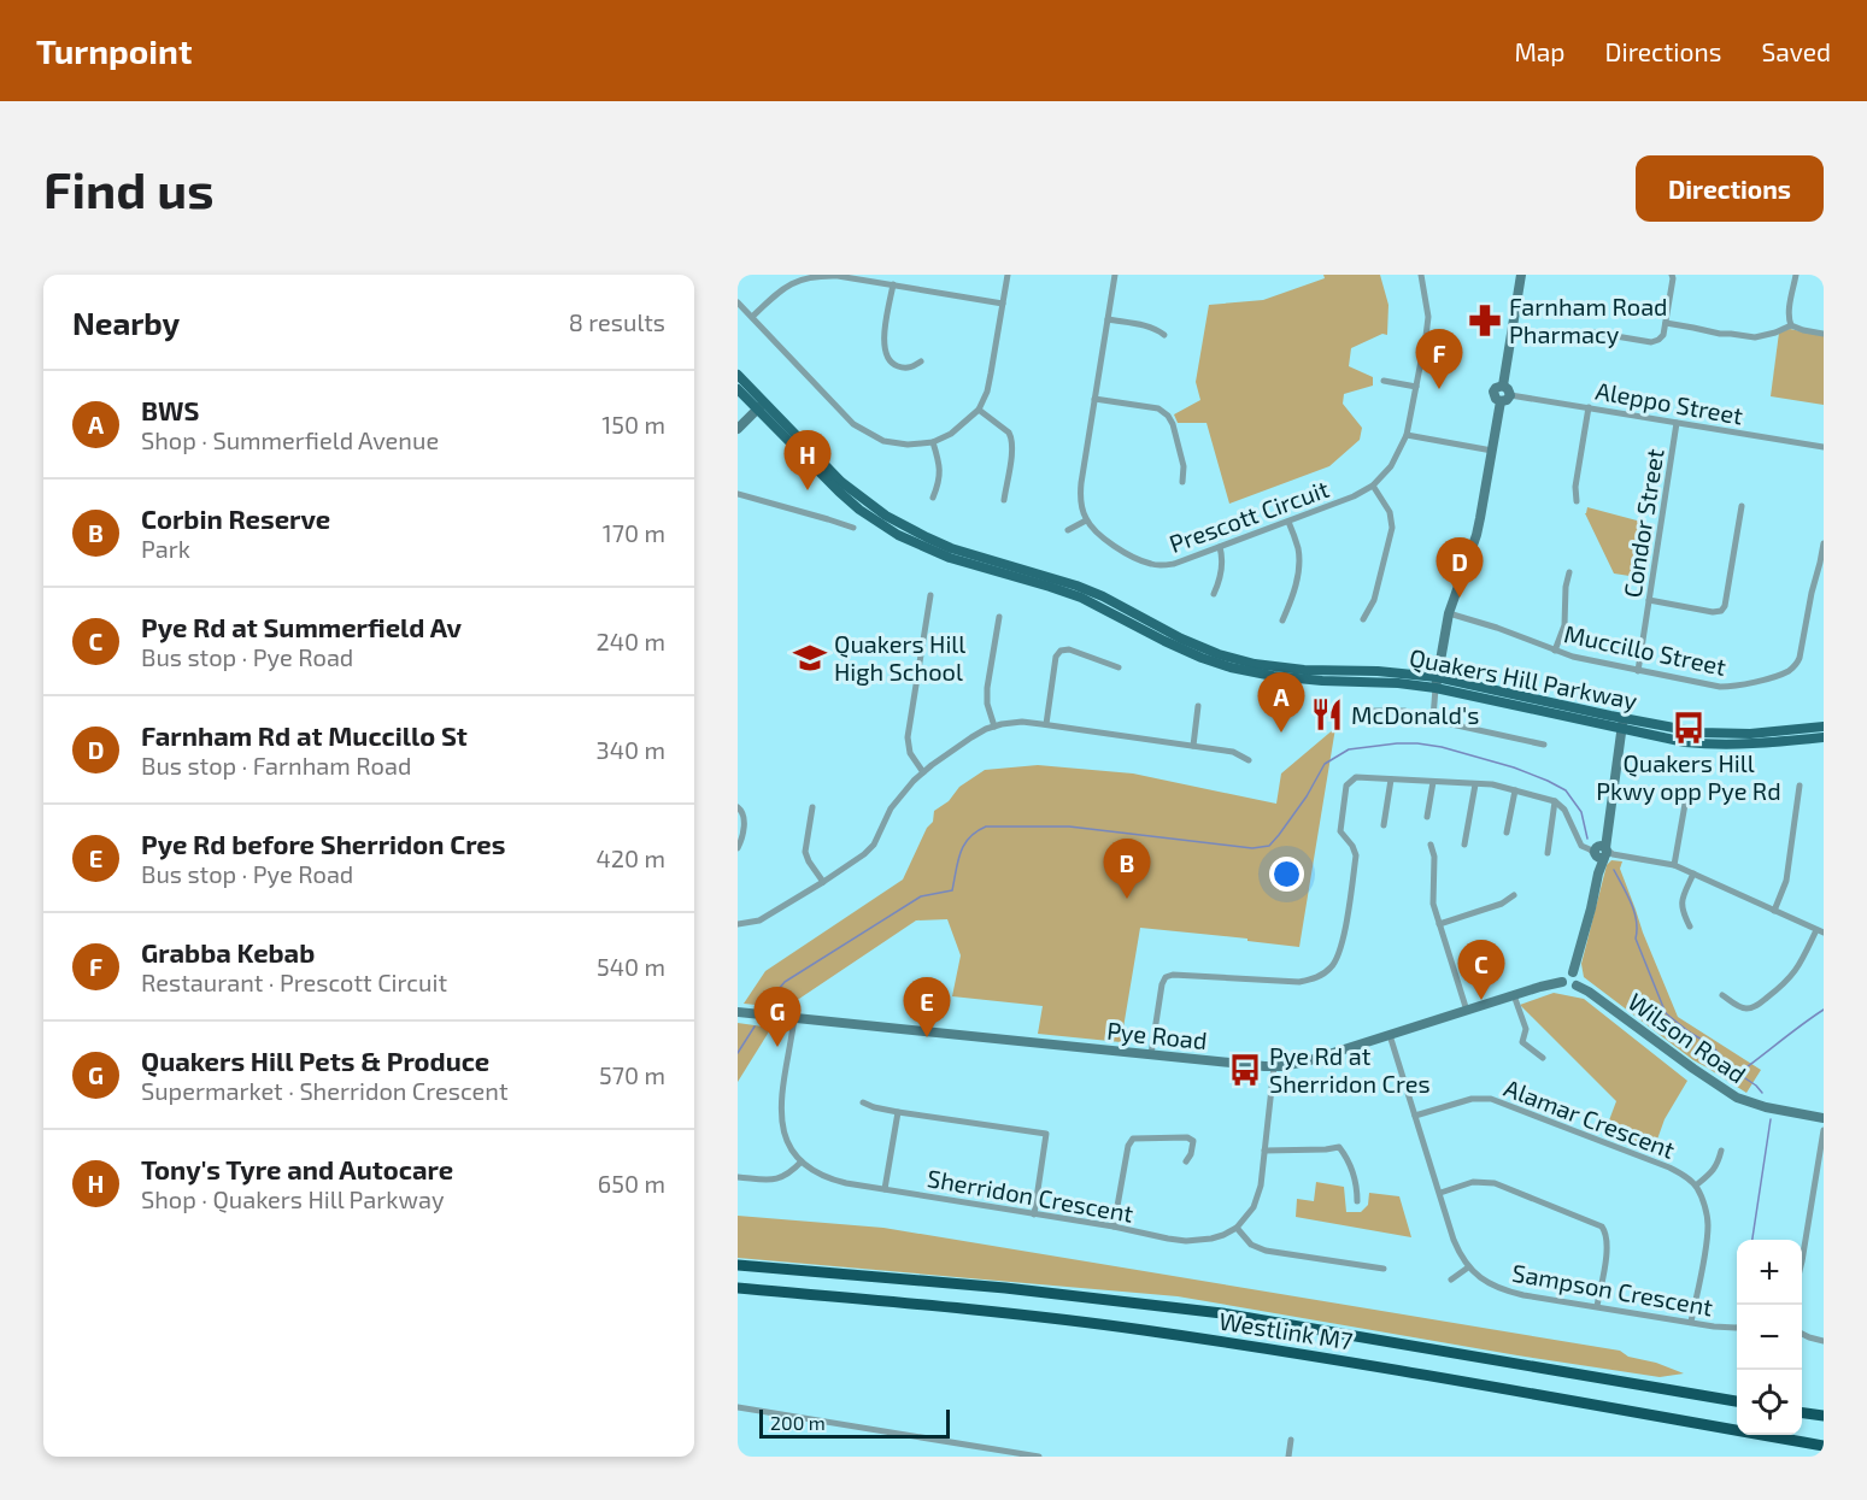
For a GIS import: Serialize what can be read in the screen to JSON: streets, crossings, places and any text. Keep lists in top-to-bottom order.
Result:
{
  "streets": {
    "highway": ["Westlink M7"],
    "main road": ["Quakers Hill Parkway"],
    "street": [
      "Aleppo Street",
      "Prescott Circuit",
      "Condor Street",
      "Muccillo Street",
      "Pye Road",
      "Wilson Road",
      "Alamar Crescent",
      "Sherridon Crescent",
      "Sampson Crescent"
    ]
  },
  "crossings": [
    ["Aleppo Street", "Condor Street"],
    ["Condor Street", "Muccillo Street"],
    ["Pye Road", "Wilson Road"],
    ["Pye Road", "Sherridon Crescent"],
    ["Alamar Crescent", "Sampson Crescent"]
  ],
  "places": {
    "pharmacy": ["Farnham Road Pharmacy"],
    "school or university": ["Quakers Hill High School"],
    "restaurant": ["McDonald's"],
    "bus stop": ["Quakers Hill Pkwy opp Pye Rd", "Pye Rd at Sherridon Cres"]
  },
  "scale_bar": "200 m",
  "page": {
    "header": "Turnpoint",
    "nav": ["Map", "Directions", "Saved"],
    "buttons": "Directions",
    "title": "Find us",
    "heading": ["Nearby", "8 results"],
    "pins": [
      "F",
      "H",
      "D",
      "A",
      "B",
      "C",
      "E",
      "G"
    ],
    "list": [
      {
        "mark": "A",
        "name": "BWS",
        "note": "Shop · Summerfield Avenue",
        "value": "150 m"
      },
      {
        "mark": "B",
        "name": "Corbin Reserve",
        "note": "Park",
        "value": "170 m"
      },
      {
        "mark": "C",
        "name": "Pye Rd at Summerfield Av",
        "note": "Bus stop · Pye Road",
        "value": "240 m"
      },
      {
        "mark": "D",
        "name": "Farnham Rd at Muccillo St",
        "note": "Bus stop · Farnham Road",
        "value": "340 m"
      },
      {
        "mark": "E",
        "name": "Pye Rd before Sherridon Cres",
        "note": "Bus stop · Pye Road",
        "value": "420 m"
      },
      {
        "mark": "F",
        "name": "Grabba Kebab",
        "note": "Restaurant · Prescott Circuit",
        "value": "540 m"
      },
      {
        "mark": "G",
        "name": "Quakers Hill Pets & Produce",
        "note": "Supermarket · Sherridon Crescent",
        "value": "570 m"
      },
      {
        "mark": "H",
        "name": "Tony's Tyre and Autocare",
        "note": "Shop · Quakers Hill Parkway",
        "value": "650 m"
      }
    ],
    "map_buttons": ["+", "−"],
    "scale": "200 m"
  }
}
